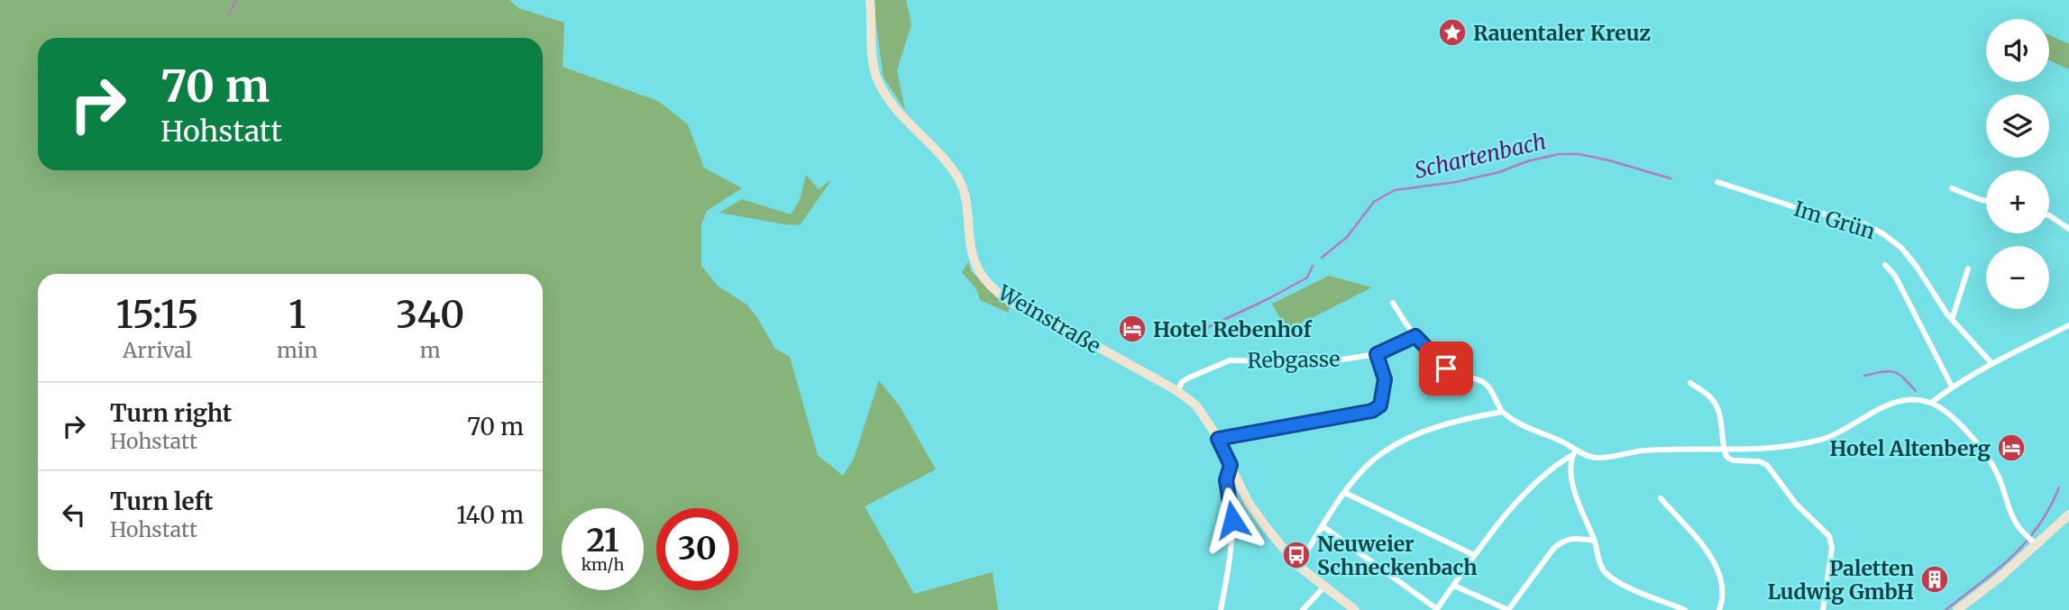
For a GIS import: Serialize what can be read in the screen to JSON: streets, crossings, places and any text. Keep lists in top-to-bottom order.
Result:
{
  "streets": {
    "main road": ["Weinstraße"],
    "street": ["Im Grün", "Rebgasse"]
  },
  "crossings": [
    ["Weinstraße", "Rebgasse"]
  ],
  "water": ["Schartenbach"],
  "places": {
    "place": ["Rauentaler Kreuz"],
    "hotel": ["Hotel Rebenhof", "Hotel Altenberg"],
    "bus stop": ["Neuweier Schneckenbach"],
    "building": ["Paletten Ludwig GmbH"]
  },
  "page": {
    "map_buttons": ["+", "−"],
    "turn": ["70 m", "Hohstatt"],
    "eta": [
      "15:15",
      "Arrival",
      "1",
      "min",
      "340",
      "m"
    ],
    "list": [
      {
        "name": "Turn right",
        "note": "Hohstatt",
        "value": "70 m"
      },
      {
        "name": "Turn left",
        "note": "Hohstatt",
        "value": "140 m"
      }
    ],
    "speed": "21 km/h",
    "limit": "30"
  }
}
